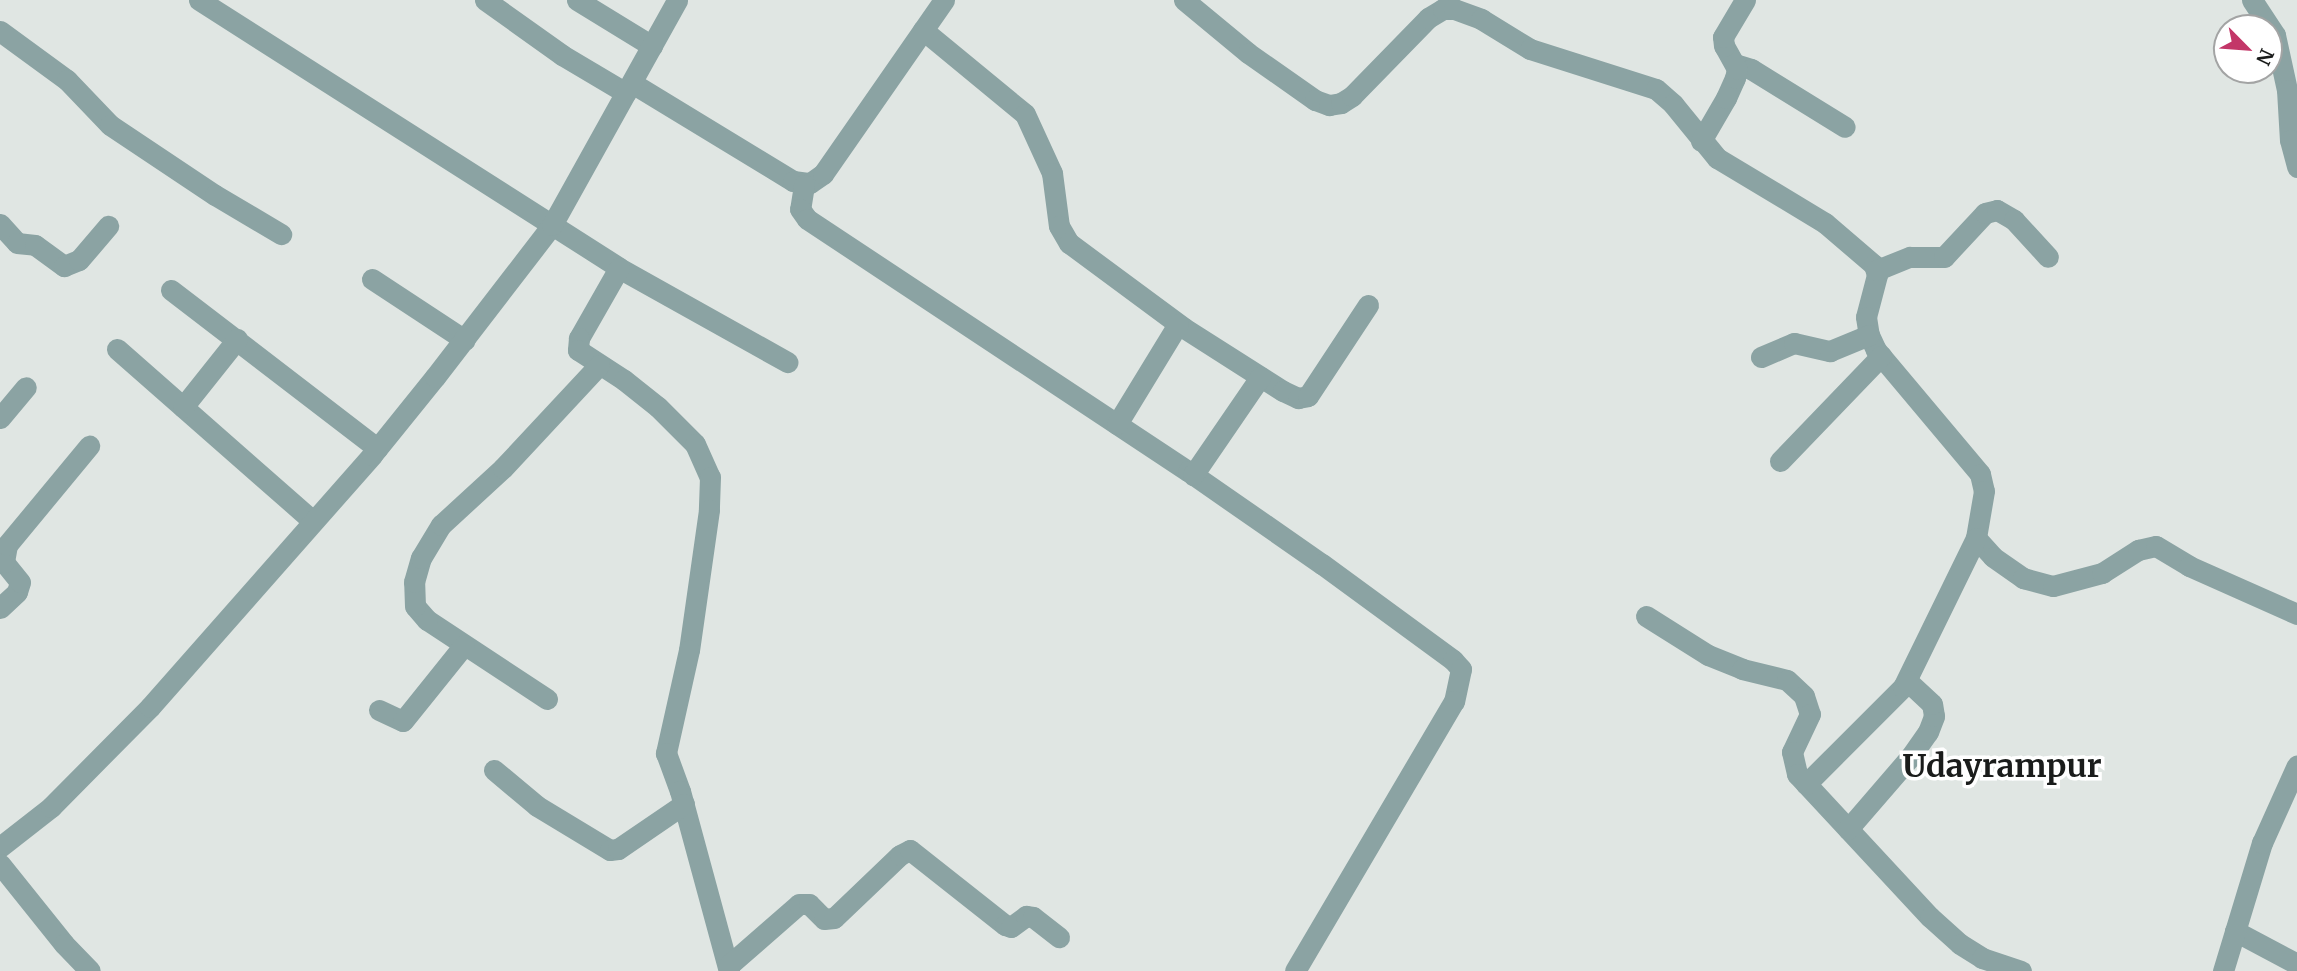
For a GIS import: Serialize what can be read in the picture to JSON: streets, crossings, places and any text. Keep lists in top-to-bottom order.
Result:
{
  "districts": ["Udayrampur"],
  "north": "bottom right"
}
